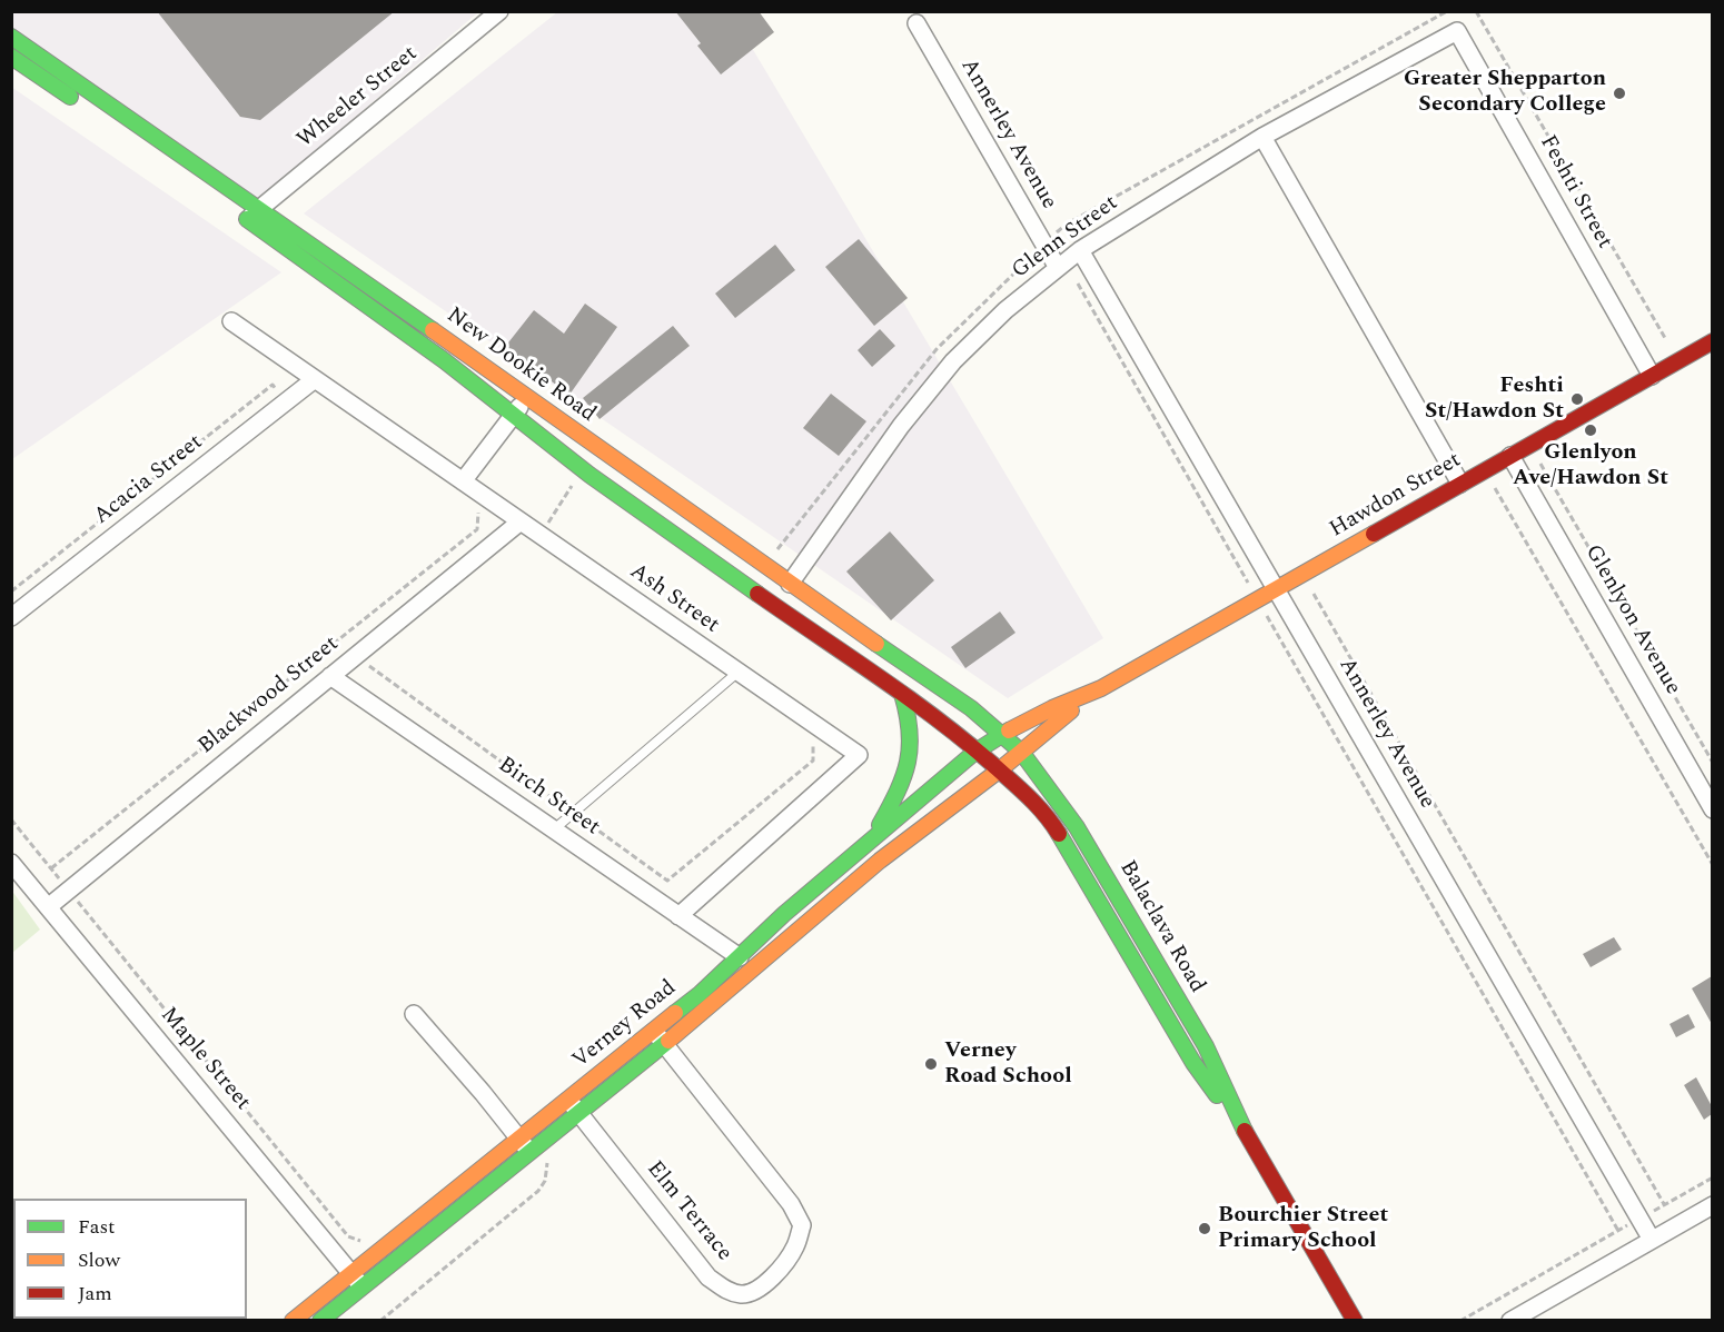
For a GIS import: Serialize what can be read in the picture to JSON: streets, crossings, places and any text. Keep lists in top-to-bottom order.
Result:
{
  "streets": {
    "main road": [
      "New Dookie Road",
      "Hawdon Street",
      "Balaclava Road",
      "Verney Road"
    ],
    "street": [
      "Wheeler Street",
      "Annerley Avenue",
      "Feshti Street",
      "Glenn Street",
      "Acacia Street",
      "Ash Street",
      "Glenlyon Avenue",
      "Blackwood Street",
      "Birch Street",
      "Maple Street",
      "Elm Terrace"
    ]
  },
  "crossings": [
    ["Wheeler Street", "New Dookie Road"],
    ["Annerley Avenue", "Glenn Street"],
    ["Annerley Avenue", "Hawdon Street"],
    ["Feshti Street", "Glenn Street"],
    ["Feshti Street", "Hawdon Street"],
    ["Glenn Street", "New Dookie Road"],
    ["New Dookie Road", "Hawdon Street"],
    ["New Dookie Road", "Balaclava Road"],
    ["New Dookie Road", "Verney Road"],
    ["Acacia Street", "Ash Street"],
    ["Hawdon Street", "Glenlyon Avenue"],
    ["Hawdon Street", "Balaclava Road"],
    ["Hawdon Street", "Verney Road"],
    ["Ash Street", "Blackwood Street"],
    ["Ash Street", "Birch Street"],
    ["Blackwood Street", "Birch Street"],
    ["Blackwood Street", "Maple Street"],
    ["Birch Street", "Verney Road"],
    ["Balaclava Road", "Verney Road"],
    ["Verney Road", "Maple Street"],
    ["Verney Road", "Elm Terrace"]
  ],
  "places": [
    "Greater Shepparton Secondary College",
    "Feshti St/Hawdon St",
    "Glenlyon Ave/Hawdon St",
    "Verney Road School",
    "Bourchier Street Primary School"
  ],
  "legend": ["Fast", "Slow", "Jam"]
}
